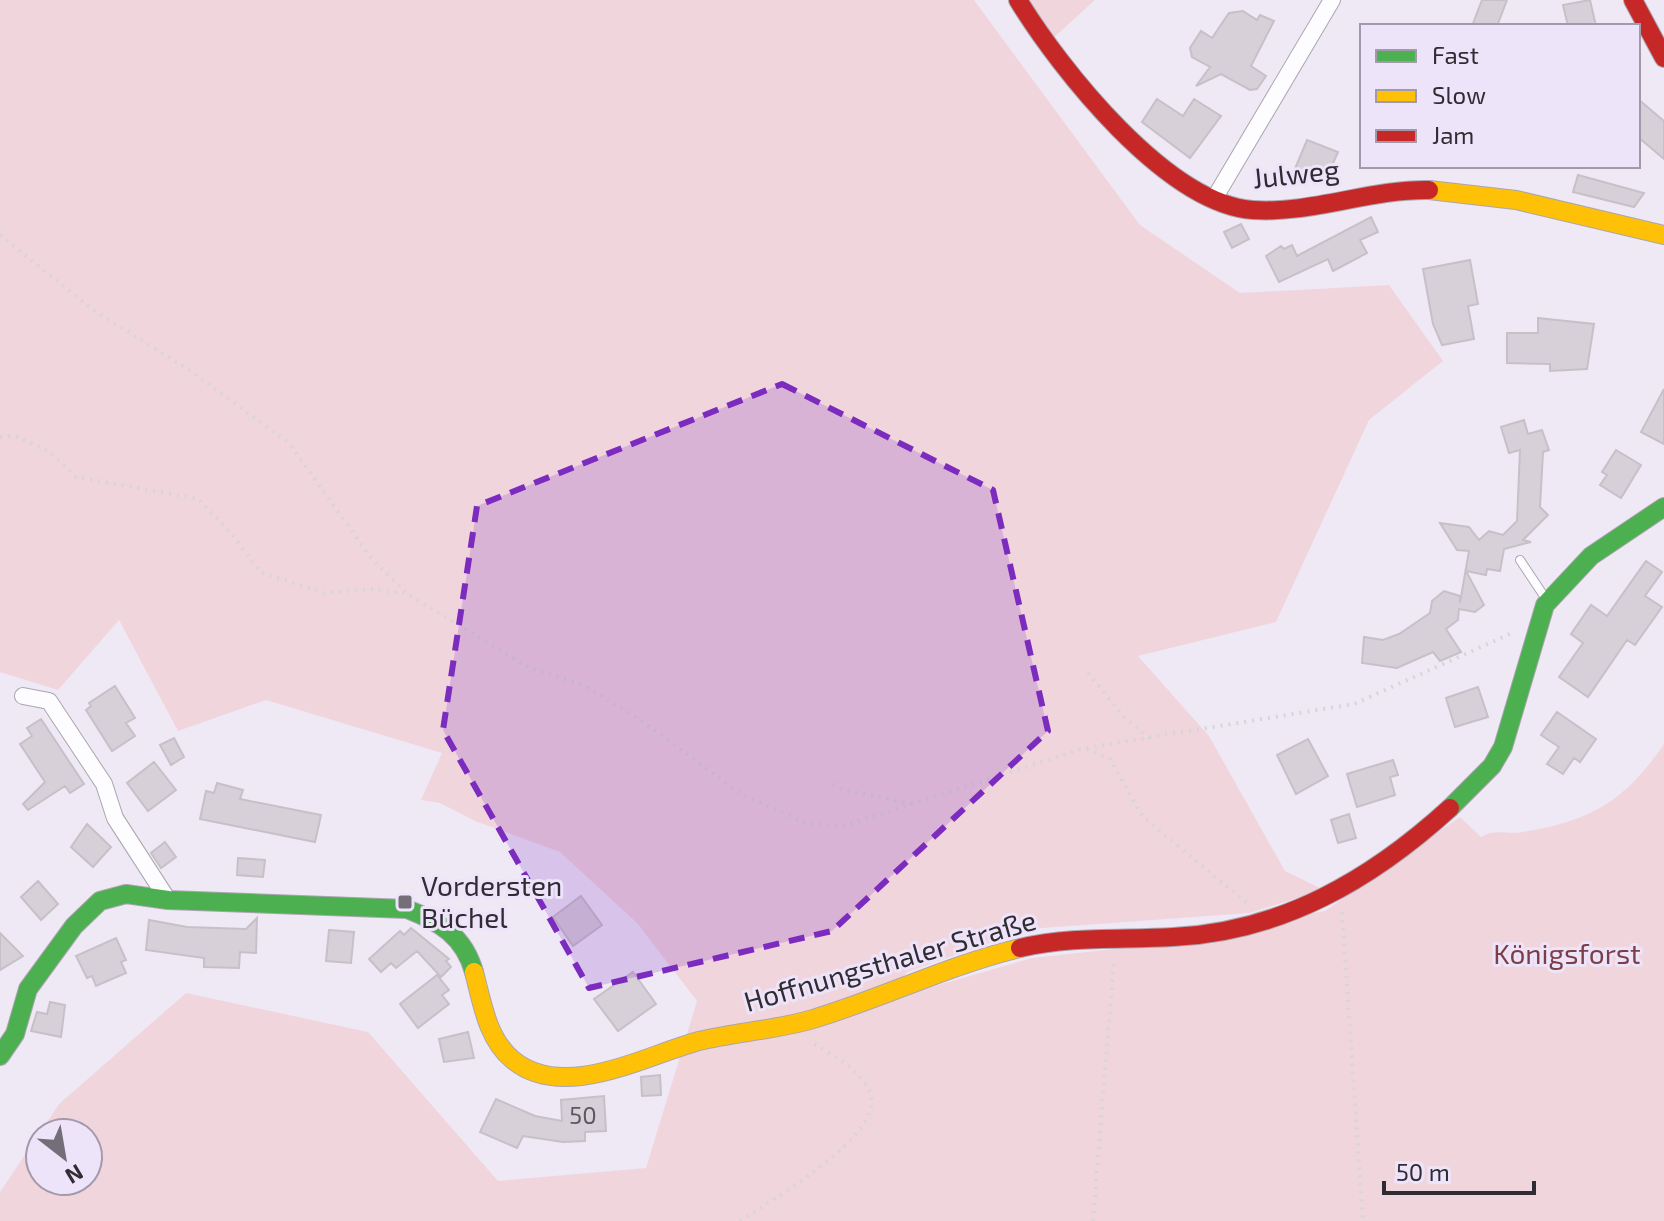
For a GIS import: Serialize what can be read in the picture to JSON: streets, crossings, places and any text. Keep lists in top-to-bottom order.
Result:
{
  "streets": {
    "street": ["Julweg", "Hoffnungsthaler Straße"]
  },
  "parks": ["Königsforst"],
  "places": {
    "transit": ["Vordersten Büchel"]
  },
  "house_numbers": ["50"],
  "legend": ["Fast", "Slow", "Jam"],
  "scale_bar": "50 m",
  "north": "bottom right"
}
